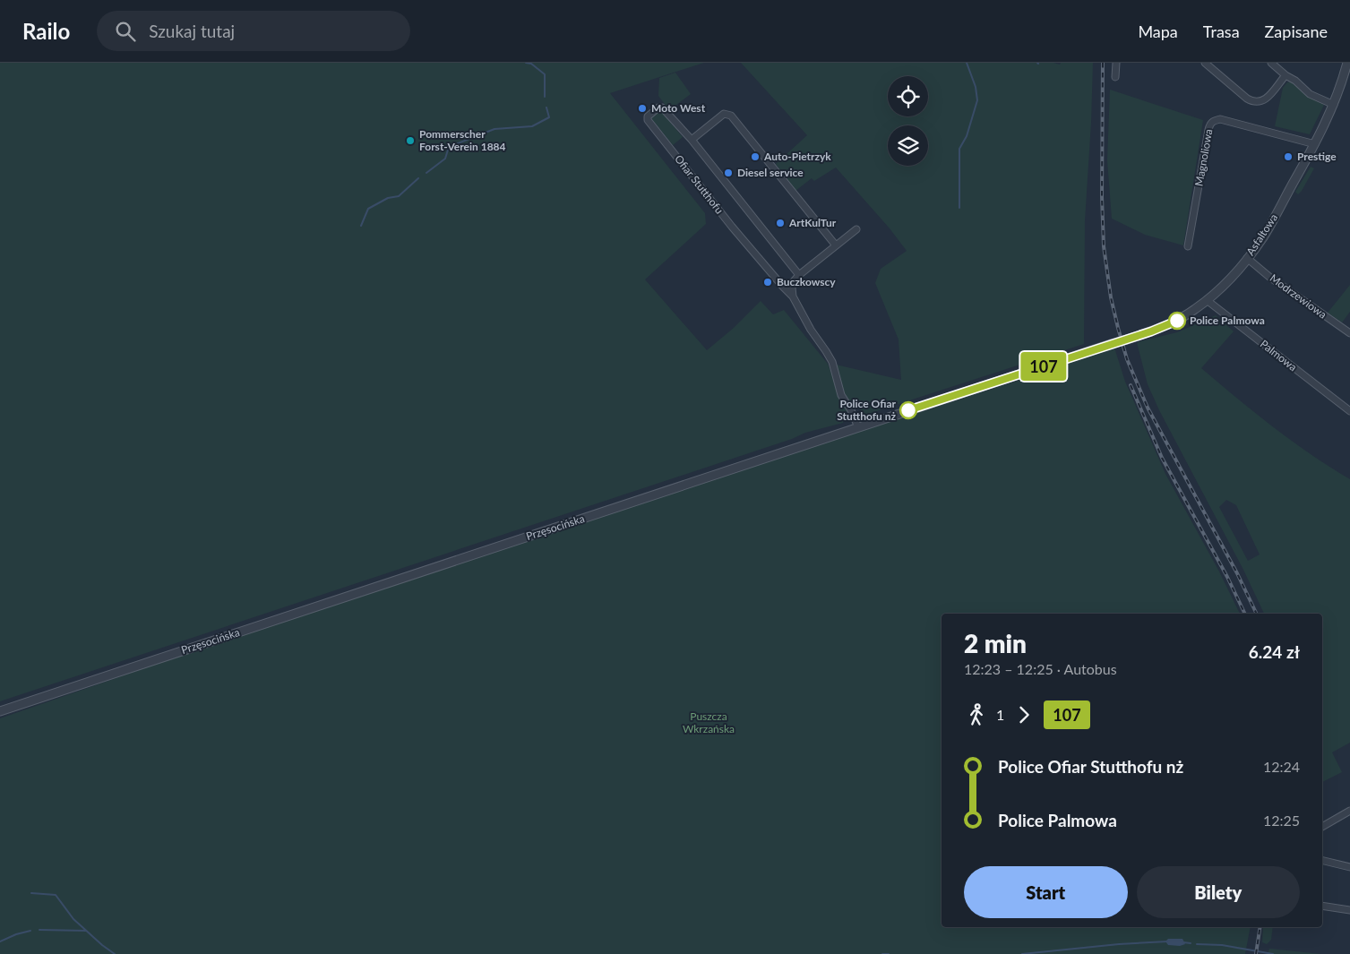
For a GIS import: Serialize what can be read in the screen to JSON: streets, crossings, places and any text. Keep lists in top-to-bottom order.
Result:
{
  "streets": {
    "street": [
      "Magnoliowa",
      "Ofiar Stutthofu",
      "Asfaltowa",
      "Modrzewiowa",
      "Palmowa",
      "Przęsocińska"
    ]
  },
  "crossings": [
    ["Magnoliowa", "Asfaltowa"],
    ["Ofiar Stutthofu", "Przęsocińska"],
    ["Asfaltowa", "Modrzewiowa"],
    ["Asfaltowa", "Palmowa"],
    ["Asfaltowa", "Przęsocińska"]
  ],
  "parks": ["Puszcza Wkrzańska"],
  "places": [
    "Moto West",
    "Pommerscher Forst-Verein 1884",
    "Auto-Pietrzyk",
    "Prestige",
    "Diesel service",
    "ArtKulTur",
    "Buczkowscy",
    "Police Palmowa",
    "Police Ofiar Stutthofu nż"
  ],
  "lines": ["bus line 107"],
  "page": {
    "header": "Railo",
    "search": "Szukaj tutaj",
    "nav": ["Mapa", "Trasa", "Zapisane"],
    "on_map": "107",
    "heading": ["2 min", "12:23 – 12:25 · Autobus", "6.24 zł"],
    "legs": ["1", "107"],
    "list": [
      {
        "name": "Police Ofiar Stutthofu nż",
        "value": "12:24"
      },
      {
        "name": "Police Palmowa",
        "value": "12:25"
      }
    ],
    "buttons": ["Start", "Bilety"]
  }
}
